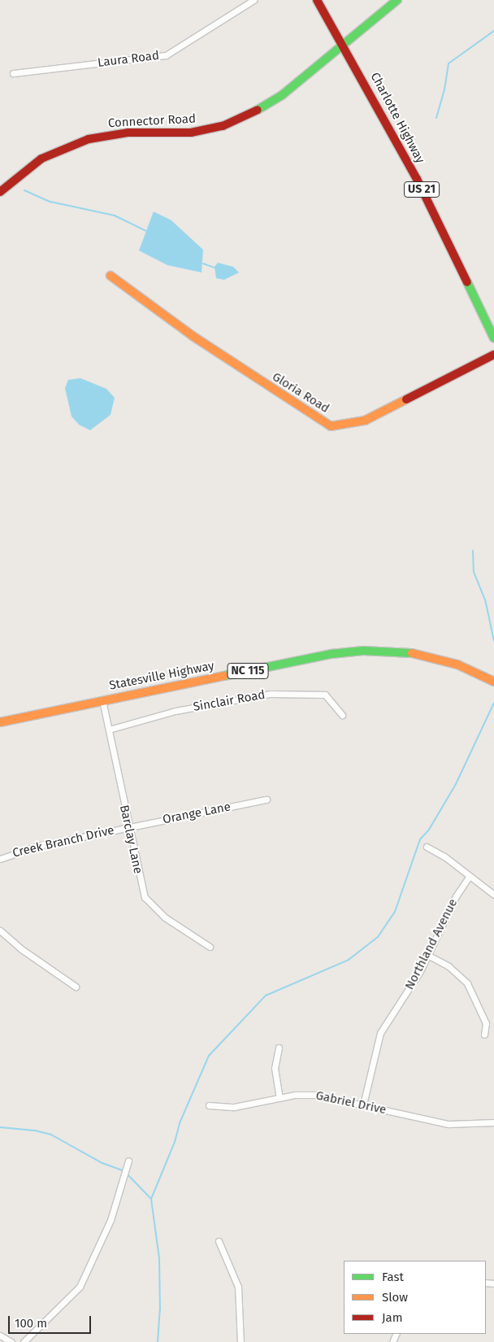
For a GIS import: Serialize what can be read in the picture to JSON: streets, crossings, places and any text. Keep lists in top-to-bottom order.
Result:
{
  "streets": {
    "street": [
      "Laura Road",
      "Charlotte Highway",
      "Connector Road",
      "US 21",
      "Gloria Road",
      "NC 115",
      "Statesville Highway",
      "Sinclair Road",
      "Orange Lane",
      "Barclay Lane",
      "Creek Branch Drive",
      "Northland Avenue",
      "Gabriel Drive"
    ]
  },
  "crossings": [
    ["Charlotte Highway", "Connector Road"],
    ["Statesville Highway", "Barclay Lane"],
    ["Sinclair Road", "Barclay Lane"],
    ["Orange Lane", "Barclay Lane"],
    ["Orange Lane", "Creek Branch Drive"],
    ["Barclay Lane", "Creek Branch Drive"],
    ["Northland Avenue", "Gabriel Drive"]
  ],
  "legend": ["Fast", "Slow", "Jam"],
  "scale_bar": "100 m"
}
